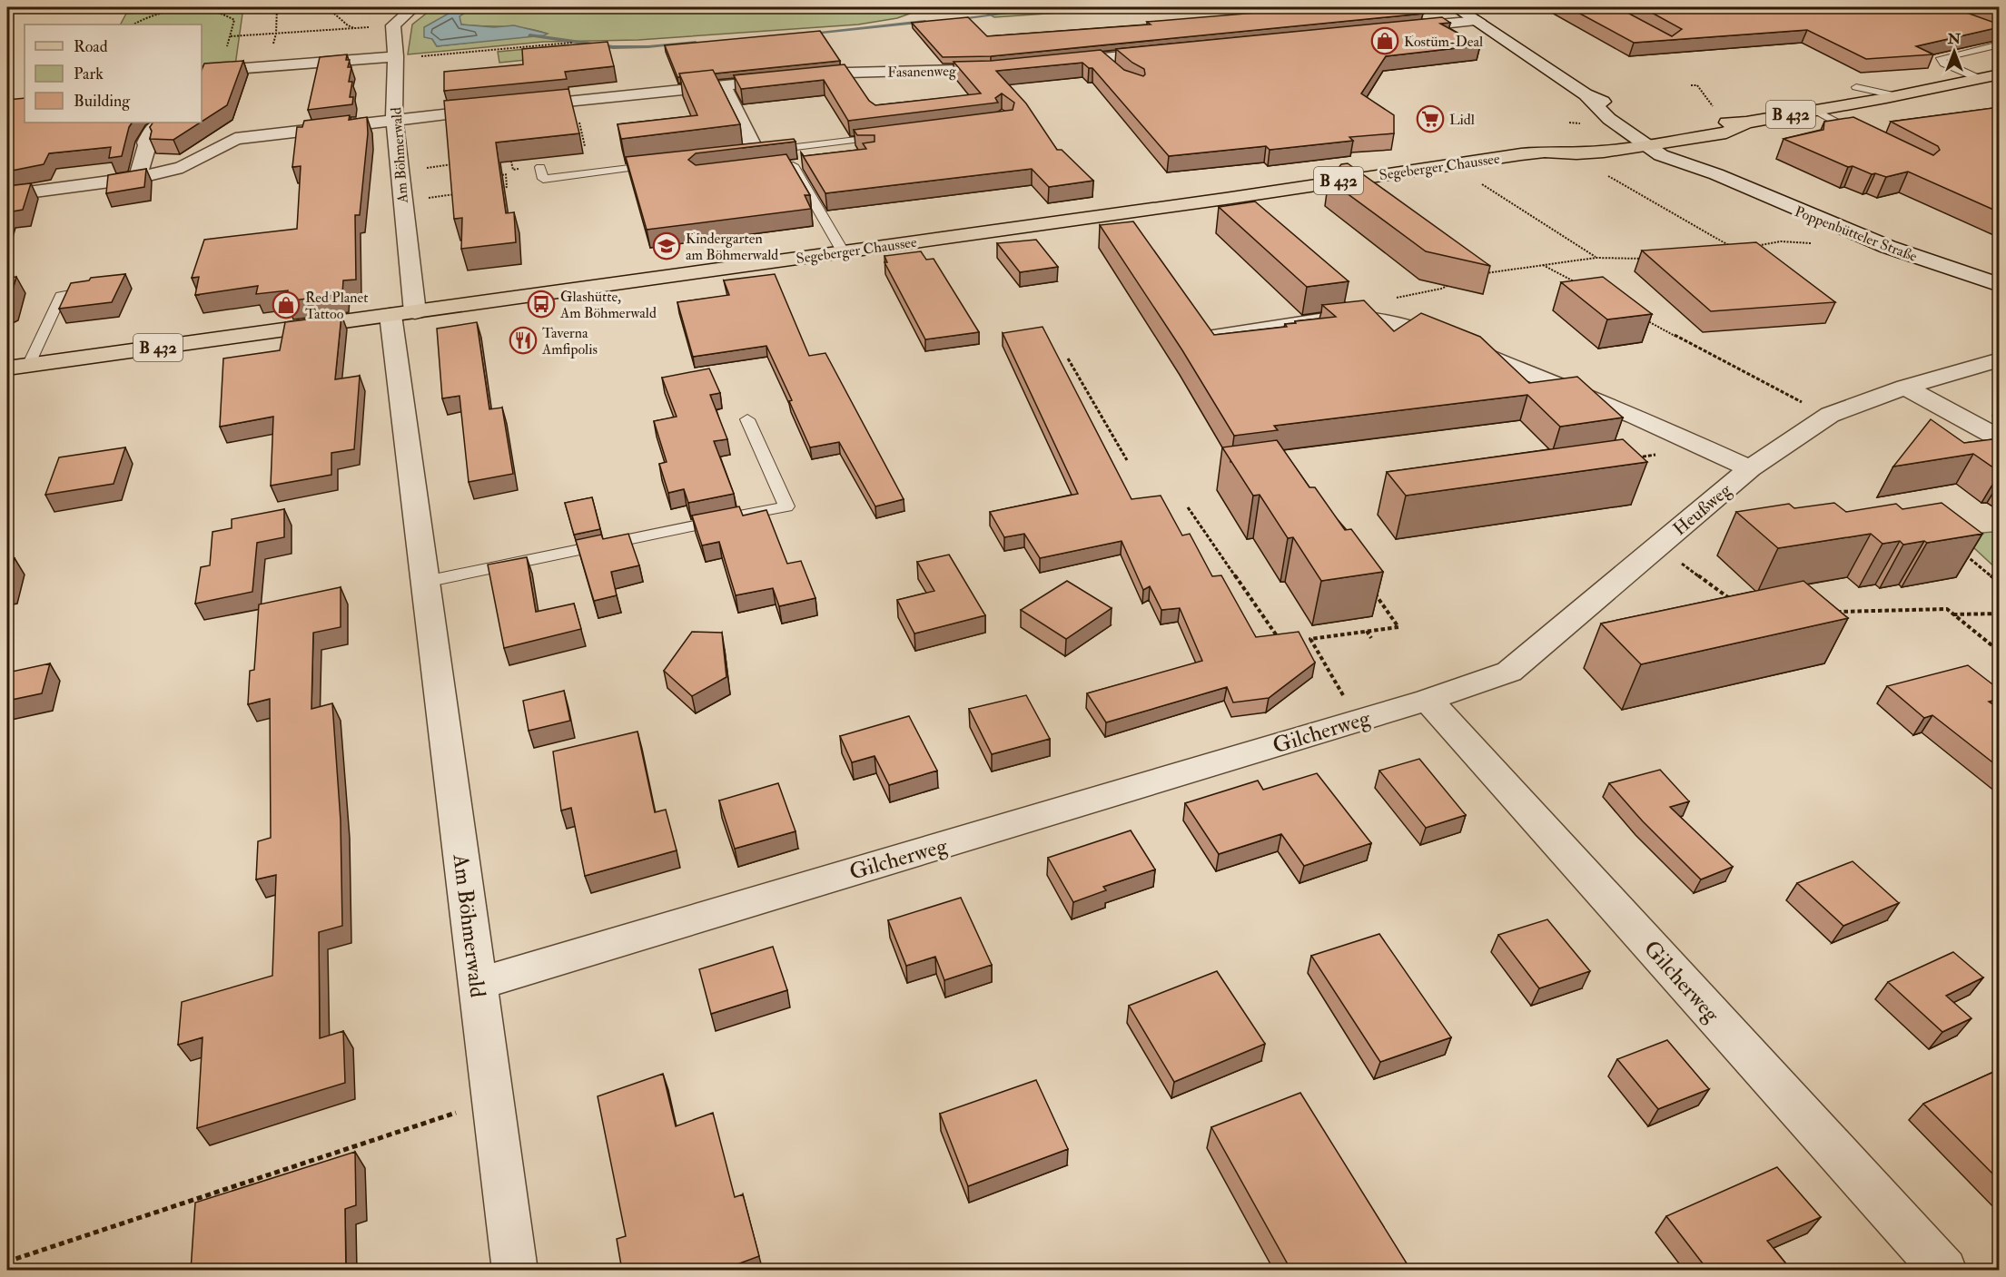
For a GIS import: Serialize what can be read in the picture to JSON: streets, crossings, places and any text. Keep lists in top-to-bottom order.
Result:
{
  "streets": {
    "main road": ["B 432", "Segeberger Chaussee"],
    "street": [
      "Fasanenweg",
      "Am Böhmerwald",
      "Poppenbütteler Straße",
      "Heußweg",
      "Gilcherweg"
    ]
  },
  "crossings": [
    ["Fasanenweg", "Am Böhmerwald"],
    ["Am Böhmerwald", "Segeberger Chaussee"],
    ["Am Böhmerwald", "Gilcherweg"],
    ["Segeberger Chaussee", "Poppenbütteler Straße"],
    ["Heußweg", "Gilcherweg"]
  ],
  "places": {
    "shop": ["Kostüm-Deal", "Red Planet Tattoo"],
    "supermarket": ["Lidl"],
    "school or university": ["Kindergarten am Böhmerwald"],
    "bus stop": ["Glashütte, Am Böhmerwald"],
    "restaurant": ["Taverna Amfipolis"]
  },
  "legend": ["Road", "Park", "Building"],
  "north": "top"
}
